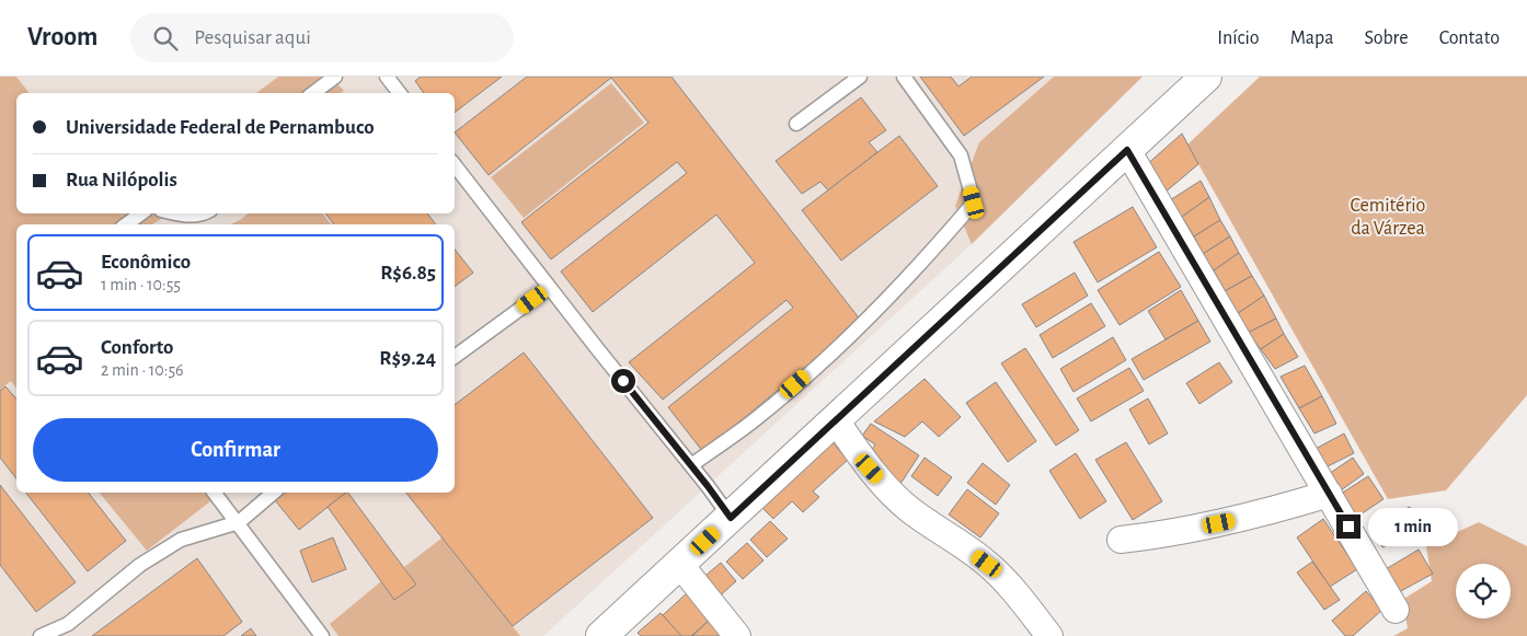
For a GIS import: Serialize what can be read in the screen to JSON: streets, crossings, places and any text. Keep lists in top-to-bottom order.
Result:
{
  "parks": ["Cemitério da Várzea"],
  "page": {
    "header": "Vroom",
    "search": "Pesquisar aqui",
    "nav": [
      "Início",
      "Mapa",
      "Sobre",
      "Contato"
    ],
    "banner": ["Universidade Federal de Pernambuco", "Rua Nilópolis"],
    "list": [
      {
        "name": "Econômico",
        "note": "1 min · 10:55",
        "value": "R$6.85"
      },
      {
        "name": "Conforto",
        "note": "2 min · 10:56",
        "value": "R$9.24"
      }
    ],
    "buttons": "Confirmar",
    "bubble": "1 min"
  }
}
